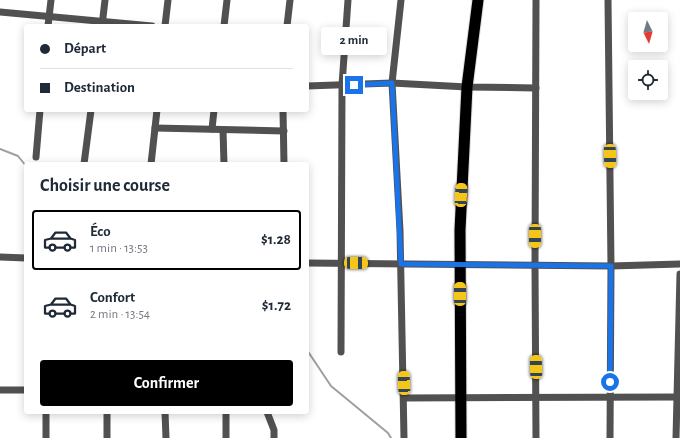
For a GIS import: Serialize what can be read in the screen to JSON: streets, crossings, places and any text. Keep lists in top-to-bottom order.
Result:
{
  "north": "bottom",
  "page": {
    "banner": ["Départ", "Destination"],
    "bubble": "2 min",
    "heading": "Choisir une course",
    "list": [
      {
        "name": "Éco",
        "note": "1 min · 13:53",
        "value": "$1.28"
      },
      {
        "name": "Confort",
        "note": "2 min · 13:54",
        "value": "$1.72"
      }
    ],
    "buttons": "Confirmer"
  }
}
